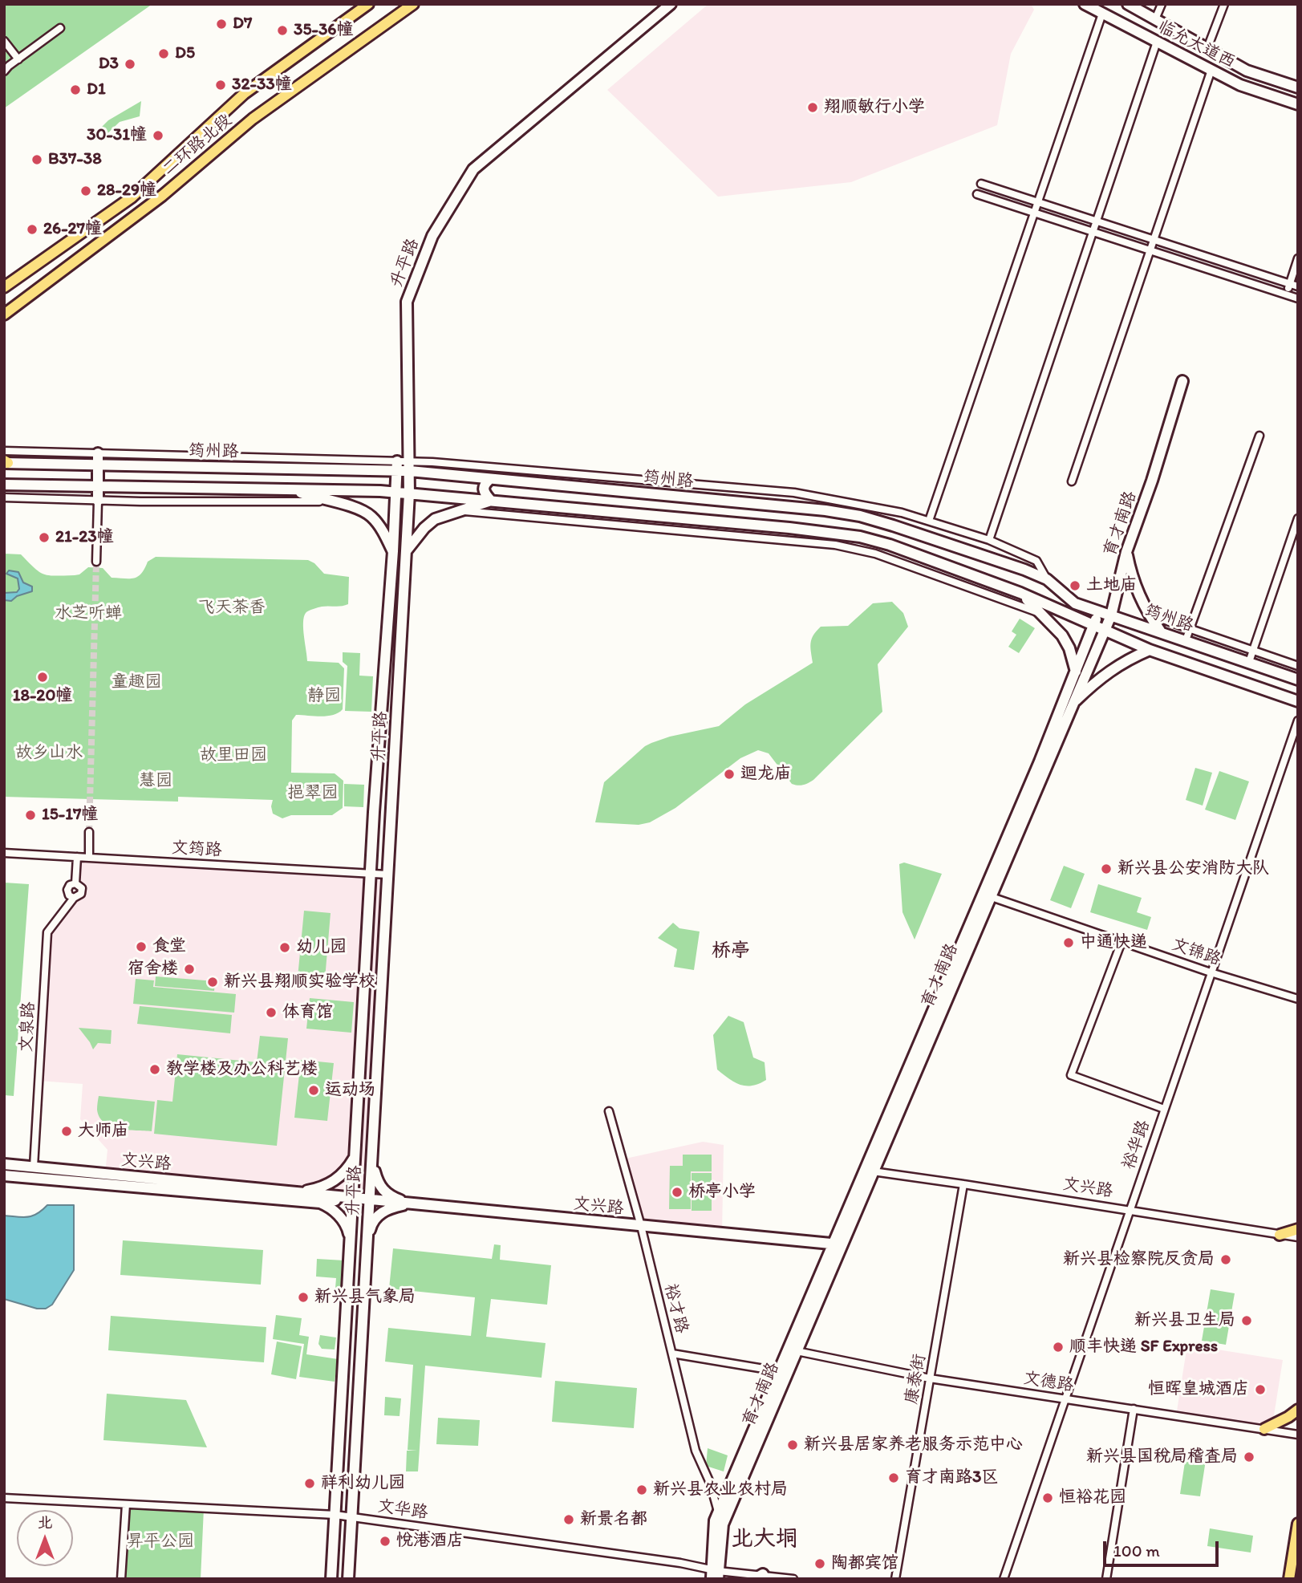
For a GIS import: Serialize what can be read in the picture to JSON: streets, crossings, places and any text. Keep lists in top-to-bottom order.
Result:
{
  "streets": {
    "main road": ["二环路北段"],
    "street": [
      "临允大道西",
      "升平路",
      "筠州路",
      "育才南路",
      "文筠路",
      "文锦路",
      "文泉路",
      "裕华路",
      "文兴路",
      "裕才路",
      "康泰街",
      "文德路",
      "文华路"
    ]
  },
  "crossings": [
    ["升平路", "筠州路"],
    ["升平路", "文筠路"],
    ["升平路", "文兴路"],
    ["升平路", "文华路"],
    ["筠州路", "育才南路"],
    ["育才南路", "文锦路"],
    ["育才南路", "文兴路"],
    ["育才南路", "裕才路"],
    ["育才南路", "文德路"],
    ["育才南路", "文华路"],
    ["文锦路", "裕华路"],
    ["文泉路", "文兴路"],
    ["裕华路", "文兴路"],
    ["裕华路", "文德路"],
    ["文兴路", "裕才路"],
    ["文兴路", "康泰街"],
    ["康泰街", "文德路"]
  ],
  "districts": ["桥亭", "北大垌"],
  "parks": [
    "飞天茶香",
    "水芝听蝉",
    "童趣园",
    "静园",
    "故乡山水",
    "故里田园",
    "慧园",
    "挹翠园",
    "昇平公园"
  ],
  "places": [
    "D7",
    "35-36幢",
    "D5",
    "D3",
    "32-33幢",
    "D1",
    "翔顺敏行小学",
    "30-31幢",
    "B37-38",
    "28-29幢",
    "26-27幢",
    "21-23幢",
    "土地庙",
    "18-20幢",
    "迴龙庙",
    "15-17幢",
    "新兴县公安消防大队",
    "中通快递",
    "食堂",
    "幼儿园",
    "宿舍楼",
    "新兴县翔顺实验学校",
    "体育馆",
    "教学楼及办公科艺楼",
    "运动场",
    "大师庙",
    "桥亭小学",
    "新兴县检察院反贪局",
    "新兴县气象局",
    "新兴县卫生局",
    "顺丰快递 SF Express",
    "恒晖皇城酒店",
    "新兴县居家养老服务示范中心",
    "新兴县国税局稽查局",
    "育才南路3区",
    "祥利幼儿园",
    "新兴县农业农村局",
    "恒裕花园",
    "新景名都",
    "悦港酒店",
    "陶都宾馆"
  ],
  "scale_bar": "100 m",
  "north": "top"
}
